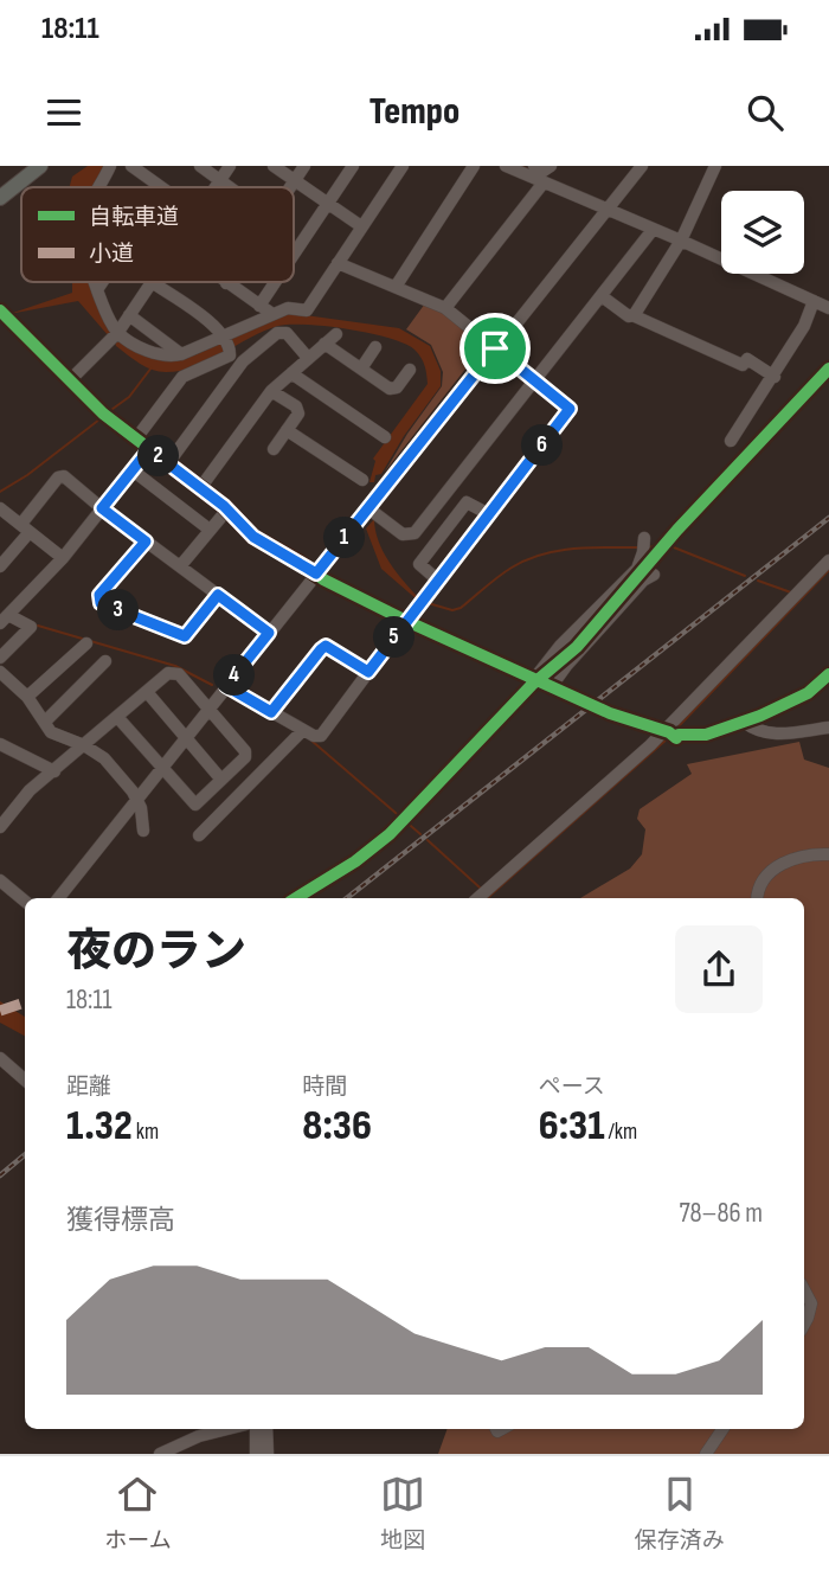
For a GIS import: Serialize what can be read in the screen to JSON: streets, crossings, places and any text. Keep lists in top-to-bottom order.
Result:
{
  "legend": ["自転車道", "小道"],
  "page": {
    "status": "18:11",
    "header": "Tempo",
    "pins": [
      "6",
      "2",
      "1",
      "3",
      "5",
      "4"
    ],
    "heading": ["夜のラン", "18:11"],
    "stats": [
      ["距離", "1.32 km"],
      ["時間", "8:36"],
      ["ペース", "6:31 /km"]
    ],
    "chart": ["獲得標高", "78–86 m"],
    "tabs": ["ホーム", "地図", "保存済み"]
  }
}
